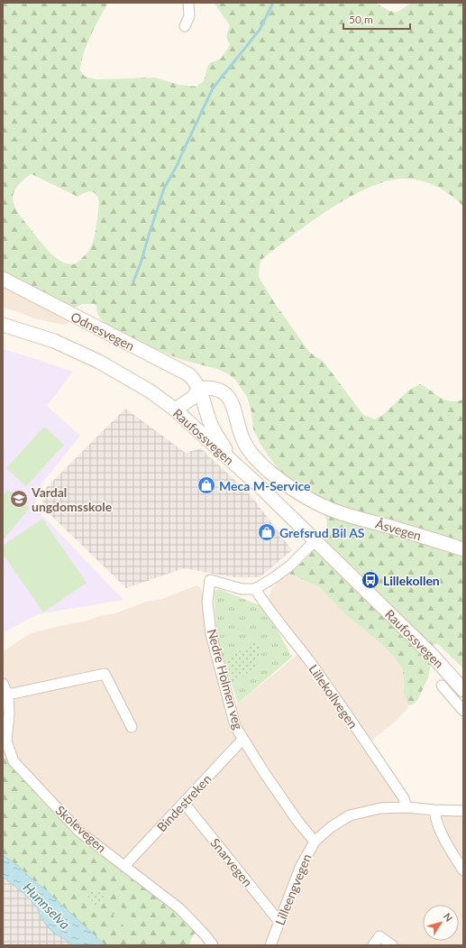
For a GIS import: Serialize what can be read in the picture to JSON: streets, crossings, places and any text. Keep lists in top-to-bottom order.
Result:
{
  "streets": {
    "main road": ["Odnesvegen", "Raufossvegen", "Åsvegen"],
    "street": [
      "Nedre Holmen veg",
      "Lillekollvegen",
      "Bindestreken",
      "Skolevegen",
      "Snarvegen",
      "Lilleengvegen"
    ]
  },
  "crossings": [
    ["Odnesvegen", "Raufossvegen"],
    ["Odnesvegen", "Åsvegen"],
    ["Nedre Holmen veg", "Lillekollvegen"],
    ["Nedre Holmen veg", "Bindestreken"],
    ["Nedre Holmen veg", "Lilleengvegen"],
    ["Lillekollvegen", "Lilleengvegen"],
    ["Bindestreken", "Skolevegen"],
    ["Bindestreken", "Snarvegen"],
    ["Snarvegen", "Lilleengvegen"]
  ],
  "water": ["Hunnselva"],
  "places": {
    "shop": ["Meca M-Service", "Grefsrud Bil AS"],
    "school or university": ["Vardal ungdomsskole"],
    "bus stop": ["Lillekollen"]
  },
  "scale_bar": "50 m",
  "north": "top right"
}
